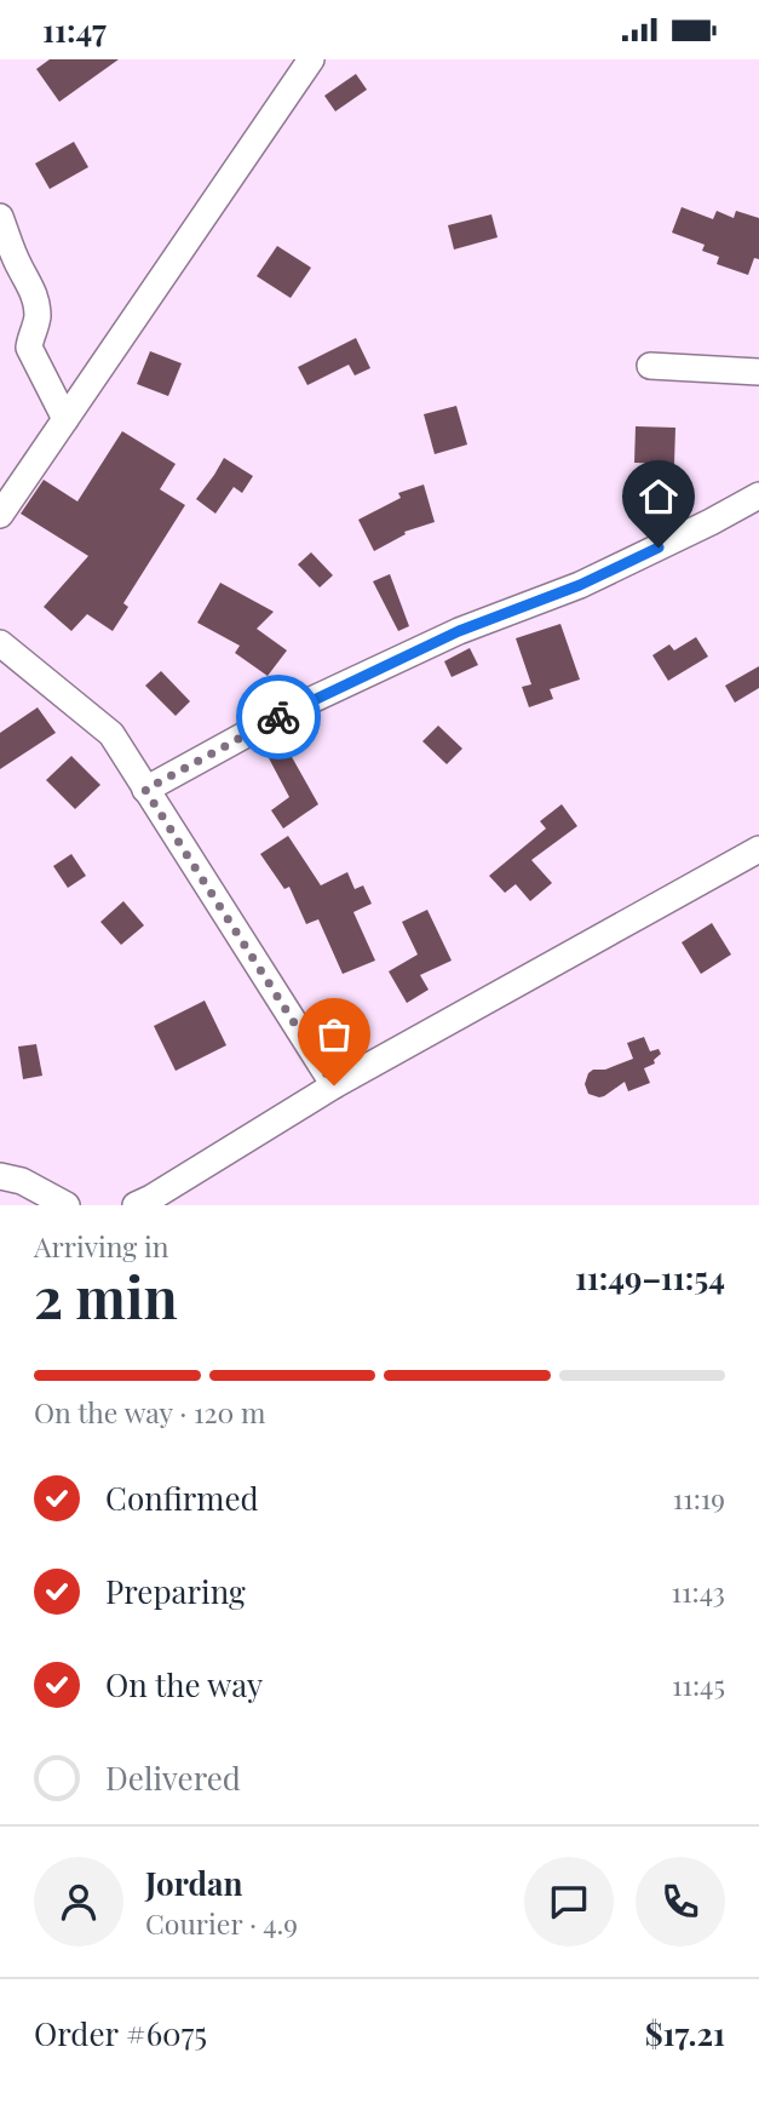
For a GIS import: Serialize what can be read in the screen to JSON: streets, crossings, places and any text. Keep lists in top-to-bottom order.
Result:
{
  "page": {
    "status": "11:47",
    "heading": ["2 min", "Arriving in", "11:49–11:54"],
    "panel": [
      "Jordan",
      "Courier · 4.9",
      "Order #6075",
      "$17.21"
    ],
    "bar": "On the way · 120 m",
    "list": [
      ["Confirmed", "11:19"],
      ["Preparing", "11:43"],
      ["On the way", "11:45"],
      "Delivered"
    ]
  }
}
